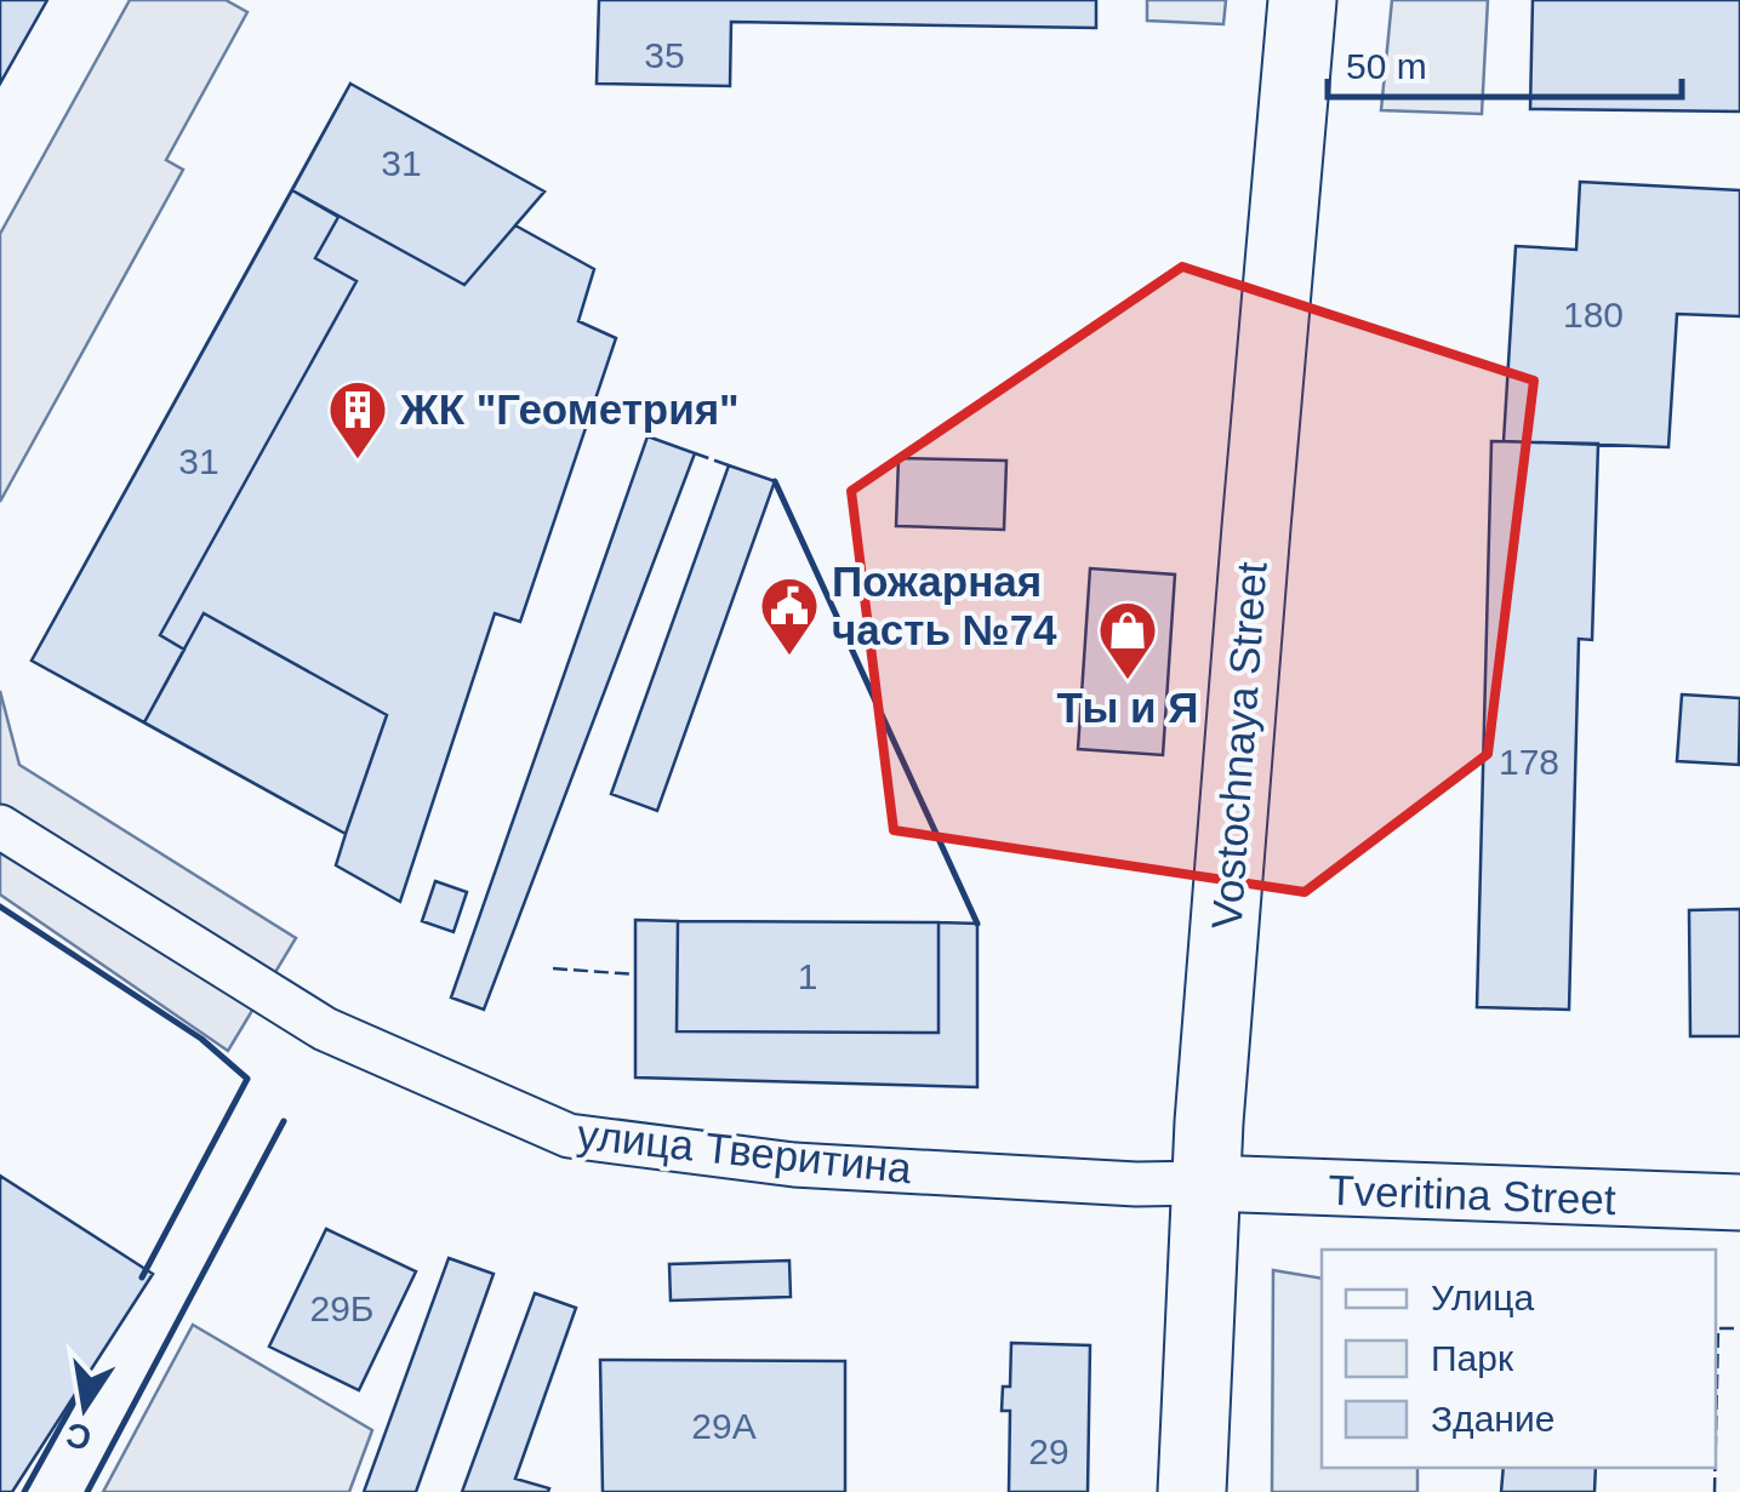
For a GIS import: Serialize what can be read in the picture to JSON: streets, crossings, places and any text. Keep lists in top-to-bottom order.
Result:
{
  "streets": {
    "main road": ["Vostochnaya Street"],
    "street": ["улица Тверитина", "Tveritina Street"]
  },
  "crossings": [
    ["Vostochnaya Street", "улица Тверитина"],
    ["Vostochnaya Street", "Tveritina Street"],
    ["улица Тверитина", "Tveritina Street"]
  ],
  "places": {
    "building": ["ЖК \"Геометрия\""],
    "public building": ["Пожарная часть №74"],
    "shop": ["Ты и Я"]
  },
  "house_numbers": [
    "35",
    "31",
    "180",
    "31",
    "178",
    "1",
    "29Б",
    "29А",
    "29"
  ],
  "legend": ["Улица", "Парк", "Здание"],
  "scale_bar": "50 m",
  "north": "bottom"
}
